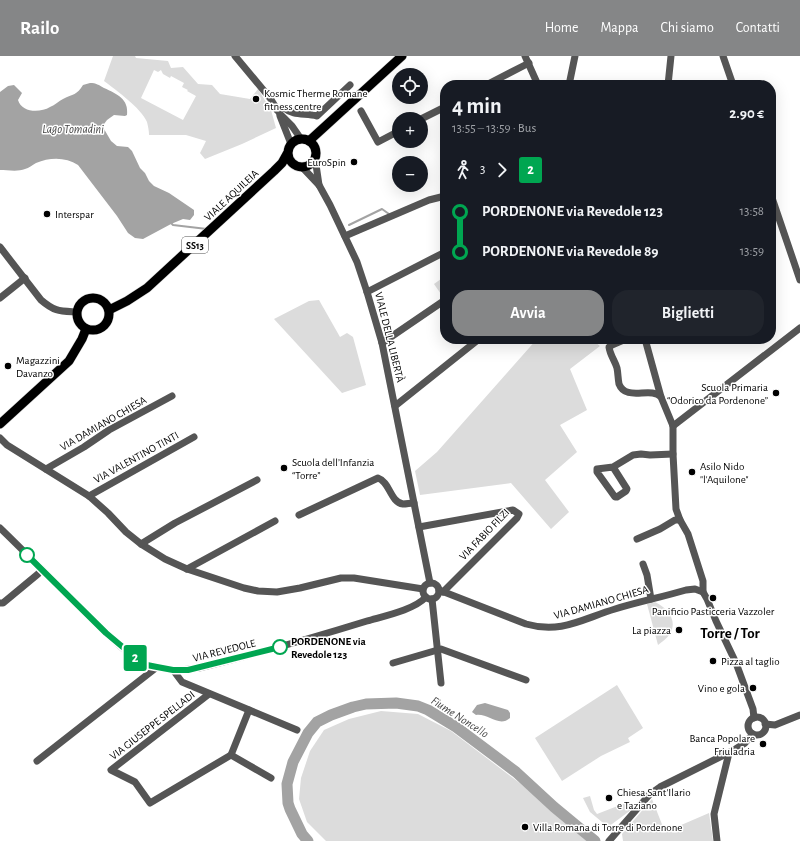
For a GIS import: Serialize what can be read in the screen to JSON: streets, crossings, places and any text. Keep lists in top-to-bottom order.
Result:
{
  "streets": {
    "main road": ["VIALE AQUILEIA", "SS13"],
    "street": [
      "VIALE DELLA LIBERTÀ",
      "VIA DAMIANO CHIESA",
      "VIA VALENTINO TINTI",
      "VIA FABIO FILZI",
      "VIA REVEDOLE",
      "VIA GIUSEPPE SPELLADI"
    ]
  },
  "crossings": [
    ["VIALE AQUILEIA", "VIALE DELLA LIBERTÀ"],
    ["VIALE DELLA LIBERTÀ", "VIA DAMIANO CHIESA"],
    ["VIALE DELLA LIBERTÀ", "VIA FABIO FILZI"],
    ["VIALE DELLA LIBERTÀ", "VIA REVEDOLE"],
    ["VIA DAMIANO CHIESA", "VIA FABIO FILZI"],
    ["VIA DAMIANO CHIESA", "VIA REVEDOLE"],
    ["VIA FABIO FILZI", "VIA REVEDOLE"]
  ],
  "districts": ["Torre / Tor"],
  "water": ["Lago Tomadini", "Fiume Noncello"],
  "places": [
    "Kosmic Therme Romane fitness centre",
    "EuroSpin",
    "Interspar",
    "Magazzini Davanzo",
    "Scuola Primaria “Odorico da Pordenone”",
    "Scuola dell’Infanzia “Torre”",
    "Asilo Nido \"l'Aquilone\"",
    "Panificio Pasticceria Vazzoler",
    "La piazza",
    "PORDENONE via Revedole 123",
    "Pizza al taglio",
    "Vino e gola",
    "Banca Popolare Friuladria",
    "Chiesa Sant'Ilario e Taziano",
    "Villa Romana di Torre di Pordenone"
  ],
  "lines": ["bus line 2"],
  "page": {
    "header": "Railo",
    "nav": [
      "Home",
      "Mappa",
      "Chi siamo",
      "Contatti"
    ],
    "on_map": "2",
    "map_buttons": ["+", "−"],
    "heading": ["4 min", "13:55 – 13:59 · Bus", "2.90 €"],
    "legs": ["3", "2"],
    "list": [
      {
        "name": "PORDENONE via Revedole 123",
        "value": "13:58"
      },
      {
        "name": "PORDENONE via Revedole 89",
        "value": "13:59"
      }
    ],
    "buttons": ["Avvia", "Biglietti"]
  }
}
